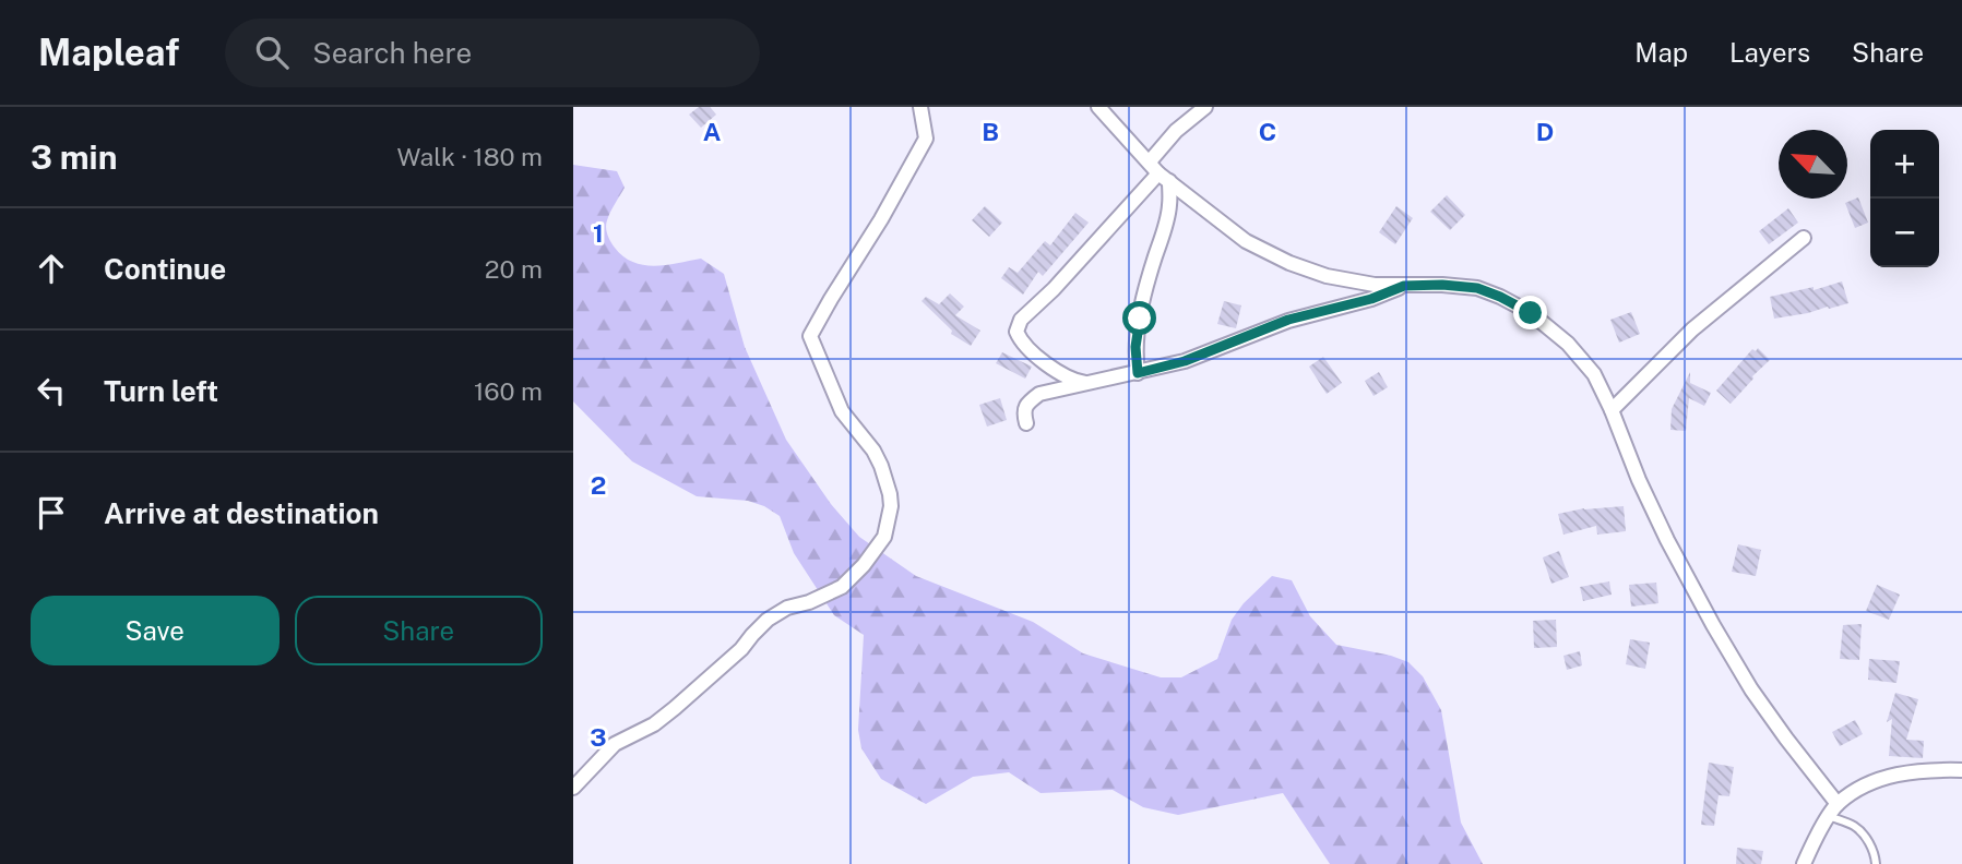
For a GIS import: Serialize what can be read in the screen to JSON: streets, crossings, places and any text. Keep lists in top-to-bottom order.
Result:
{
  "north": "top left",
  "page": {
    "header": "Mapleaf",
    "search": "Search here",
    "nav": ["Map", "Layers", "Share"],
    "heading": ["3 min", "Walk · 180 m"],
    "map_buttons": ["+", "−"],
    "list": [
      ["Continue", "20 m"],
      ["Turn left", "160 m"],
      "Arrive at destination"
    ],
    "buttons": ["Save", "Share"]
  },
  "grid": {
    "columns": [
      "A",
      "B",
      "C",
      "D"
    ],
    "rows": ["1", "2", "3"]
  }
}
